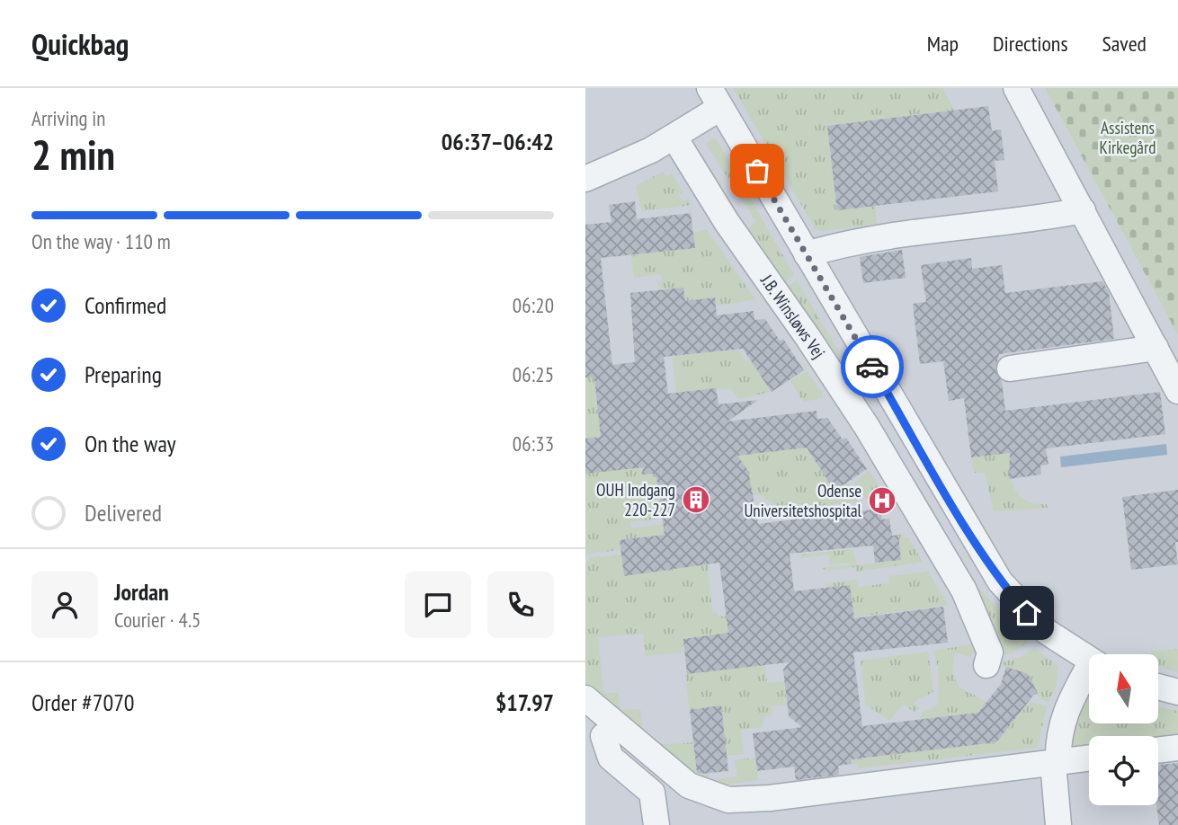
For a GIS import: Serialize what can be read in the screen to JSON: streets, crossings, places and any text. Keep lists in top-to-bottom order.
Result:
{
  "streets": {
    "street": ["J.B. Winsløws Vej"]
  },
  "parks": ["Assistens Kirkegård"],
  "places": {
    "building": ["OUH Indgang 220-227"],
    "hospital": ["Odense Universitetshospital"]
  },
  "north": "top",
  "page": {
    "header": "Quickbag",
    "nav": ["Map", "Directions", "Saved"],
    "heading": ["2 min", "Arriving in", "06:37–06:42"],
    "panel": [
      "Jordan",
      "Courier · 4.5",
      "Order #7070",
      "$17.97"
    ],
    "bar": "On the way · 110 m",
    "list": [
      ["Confirmed", "06:20"],
      ["Preparing", "06:25"],
      ["On the way", "06:33"],
      "Delivered"
    ]
  }
}
